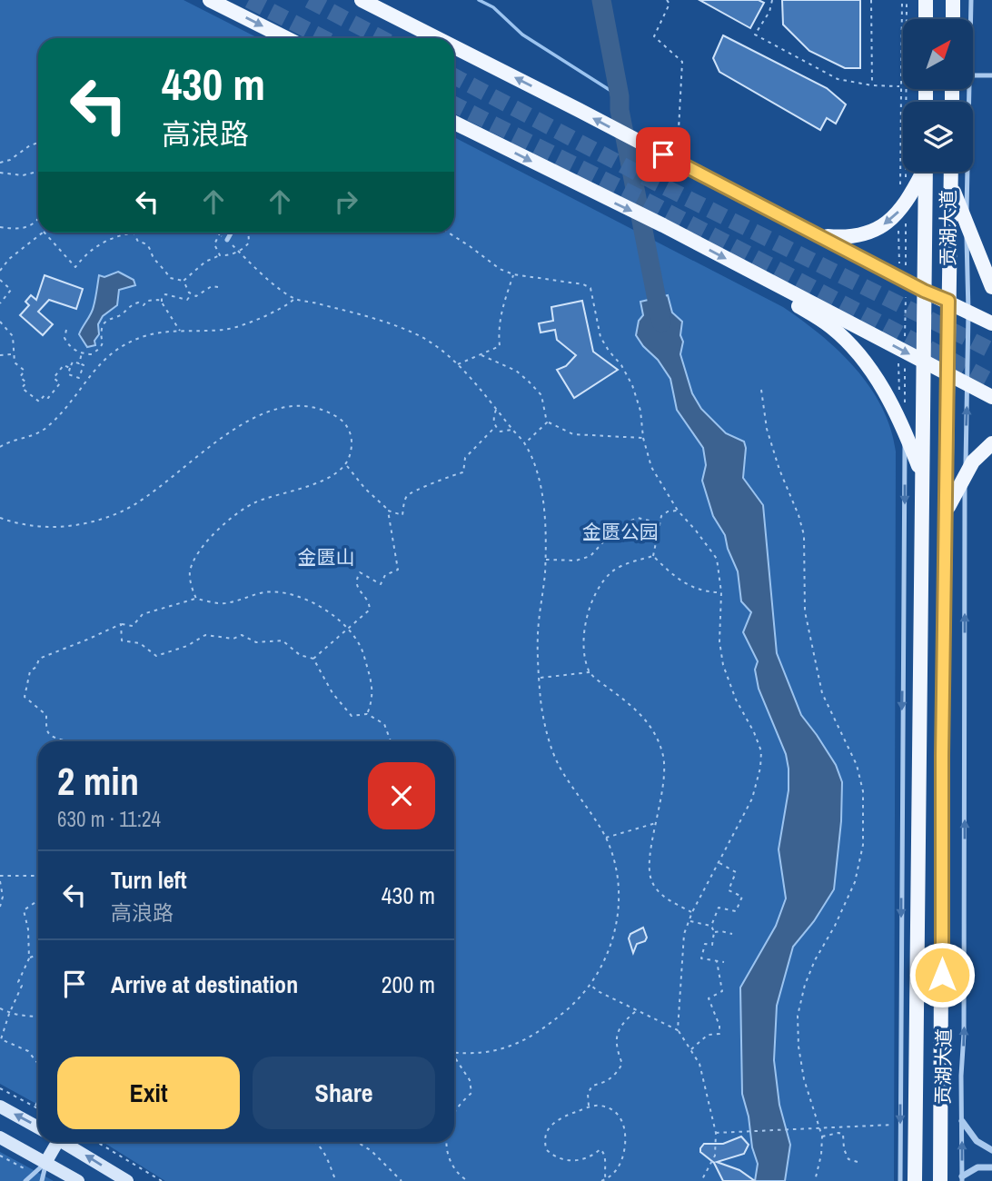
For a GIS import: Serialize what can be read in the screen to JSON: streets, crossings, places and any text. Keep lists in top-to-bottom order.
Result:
{
  "streets": {
    "main road": ["贡湖大道"]
  },
  "parks": ["金匮公园", "金匮山"],
  "north": "top right",
  "page": {
    "turn": ["430 m", "高浪路"],
    "heading": ["2 min", "630 m · 11:24"],
    "list": [
      {
        "name": "Turn left",
        "note": "高浪路",
        "value": "430 m"
      },
      {
        "name": "Arrive at destination",
        "value": "200 m"
      }
    ],
    "buttons": ["Exit", "Share"]
  }
}
